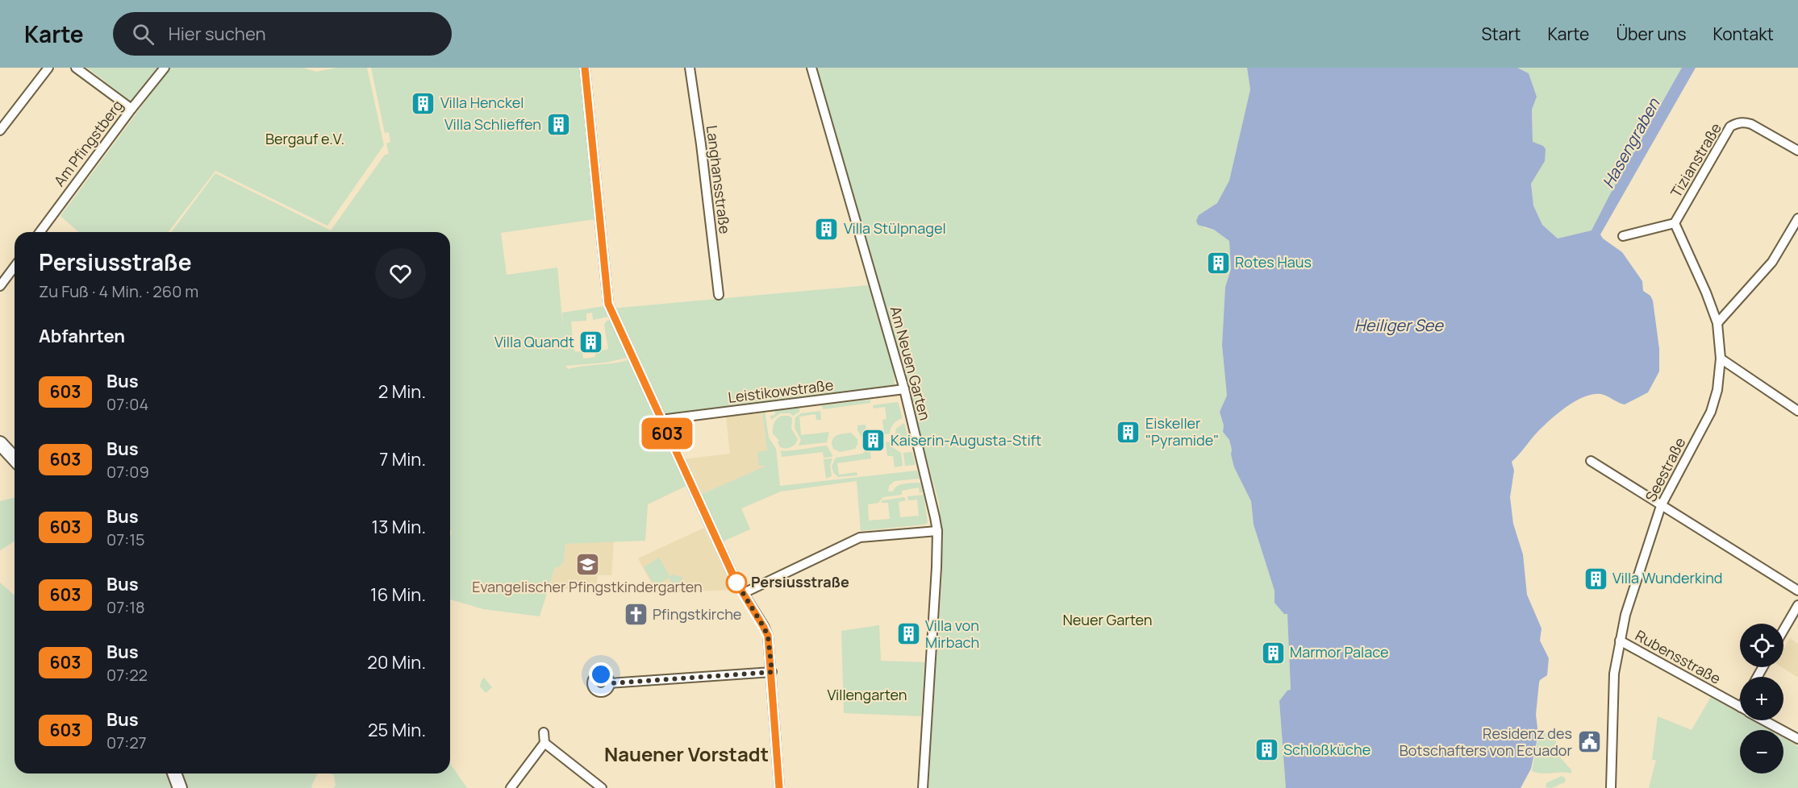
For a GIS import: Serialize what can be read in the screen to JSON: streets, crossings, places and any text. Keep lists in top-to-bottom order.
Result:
{
  "streets": {
    "street": [
      "Am Pfingstberg",
      "Tizianstraße",
      "Langhansstraße",
      "Am Neuen Garten",
      "Leistikowstraße",
      "Seestraße",
      "Rubensstraße"
    ]
  },
  "crossings": [
    ["Tizianstraße", "Seestraße"],
    ["Am Neuen Garten", "Leistikowstraße"],
    ["Seestraße", "Rubensstraße"]
  ],
  "districts": ["Nauener Vorstadt"],
  "water": ["Hasengraben", "Heiliger See"],
  "parks": ["Bergauf e.V.", "Neuer Garten", "Villengarten"],
  "places": {
    "building": [
      "Villa Henckel",
      "Villa Schlieffen",
      "Villa Stülpnagel",
      "Rotes Haus",
      "Villa Quandt",
      "Eiskeller \"Pyramide\"",
      "Kaiserin-Augusta-Stift",
      "Villa Wunderkind",
      "Villa von Mirbach",
      "Marmor Palace",
      "Schloßküche"
    ],
    "school or university": ["Evangelischer Pfingstkindergarten"],
    "other": ["Persiusstraße"],
    "church": ["Pfingstkirche"],
    "public building": ["Residenz des Botschafters von Ecuador"]
  },
  "lines": ["bus line 603"],
  "page": {
    "header": "Karte",
    "search": "Hier suchen",
    "nav": [
      "Start",
      "Karte",
      "Über uns",
      "Kontakt"
    ],
    "on_map": "603",
    "heading": [
      ["Persiusstraße", "Zu Fuß · 4 Min. · 260 m"],
      "Abfahrten"
    ],
    "list": [
      {
        "mark": "603",
        "name": "Bus",
        "note": "07:04",
        "value": "2 Min."
      },
      {
        "mark": "603",
        "name": "Bus",
        "note": "07:09",
        "value": "7 Min."
      },
      {
        "mark": "603",
        "name": "Bus",
        "note": "07:15",
        "value": "13 Min."
      },
      {
        "mark": "603",
        "name": "Bus",
        "note": "07:18",
        "value": "16 Min."
      },
      {
        "mark": "603",
        "name": "Bus",
        "note": "07:22",
        "value": "20 Min."
      },
      {
        "mark": "603",
        "name": "Bus",
        "note": "07:27",
        "value": "25 Min."
      }
    ],
    "map_buttons": ["+", "−"]
  }
}
